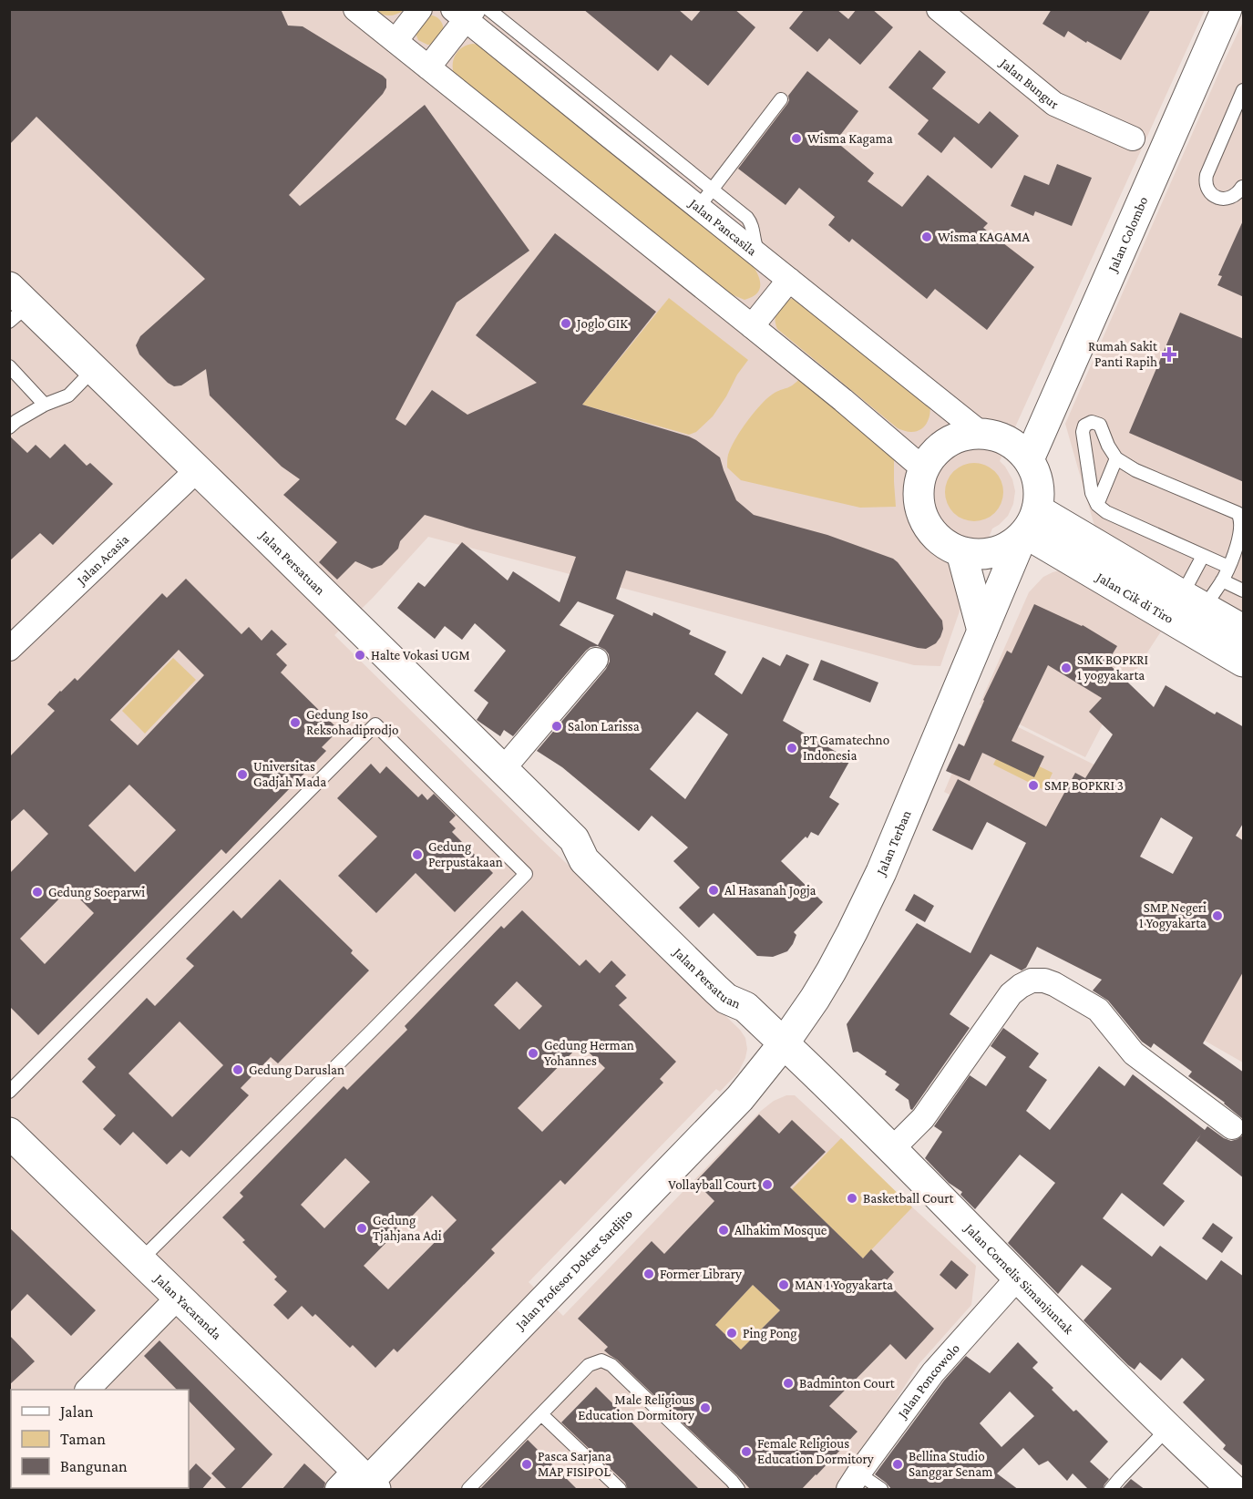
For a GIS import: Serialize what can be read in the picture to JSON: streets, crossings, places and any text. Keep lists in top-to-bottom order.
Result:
{
  "streets": {
    "main road": [
      "Jalan Colombo",
      "Jalan Persatuan",
      "Jalan Cik di Tiro",
      "Jalan Terban",
      "Jalan Profesor Dokter Sardjito",
      "Jalan Cornelis Simanjuntak",
      "Jalan Yacaranda"
    ],
    "street": [
      "Jalan Bungur",
      "Jalan Pancasila",
      "Jalan Acasia",
      "Jalan Poncowolo"
    ]
  },
  "crossings": [
    ["Jalan Pancasila", "Jalan Colombo"],
    ["Jalan Pancasila", "Jalan Cik di Tiro"],
    ["Jalan Pancasila", "Jalan Terban"],
    ["Jalan Colombo", "Jalan Cik di Tiro"],
    ["Jalan Colombo", "Jalan Terban"],
    ["Jalan Acasia", "Jalan Persatuan"],
    ["Jalan Persatuan", "Jalan Cornelis Simanjuntak"],
    ["Jalan Cik di Tiro", "Jalan Terban"],
    ["Jalan Terban", "Jalan Profesor Dokter Sardjito"],
    ["Jalan Terban", "Jalan Cornelis Simanjuntak"],
    ["Jalan Profesor Dokter Sardjito", "Jalan Cornelis Simanjuntak"],
    ["Jalan Profesor Dokter Sardjito", "Jalan Yacaranda"],
    ["Jalan Cornelis Simanjuntak", "Jalan Poncowolo"]
  ],
  "places": {
    "other": [
      "Wisma Kagama",
      "Wisma KAGAMA",
      "Joglo GIK",
      "Halte Vokasi UGM",
      "SMK BOPKRI 1 yogyakarta",
      "Gedung Iso Reksohadiprodjo",
      "Salon Larissa",
      "PT Gamatechno Indonesia",
      "Universitas Gadjah Mada",
      "SMP BOPKRI 3",
      "Gedung Perpustakaan",
      "Al Hasanah Jogja",
      "Gedung Soeparwi",
      "SMP Negeri 1 Yogyakarta",
      "Gedung Herman Yohannes",
      "Gedung Daruslan",
      "Vollayball Court",
      "Basketball Court",
      "Gedung Tjahjana Adi",
      "Alhakim Mosque",
      "Former Library",
      "MAN 1 Yogyakarta",
      "Ping Pong",
      "Badminton Court",
      "Male Religious Education Dormitory",
      "Female Religious Education Dormitory",
      "Pasca Sarjana MAP FISIPOL",
      "Bellina Studio Sanggar Senam"
    ],
    "health": ["Rumah Sakit Panti Rapih"]
  },
  "legend": ["Jalan", "Taman", "Bangunan"]
}
